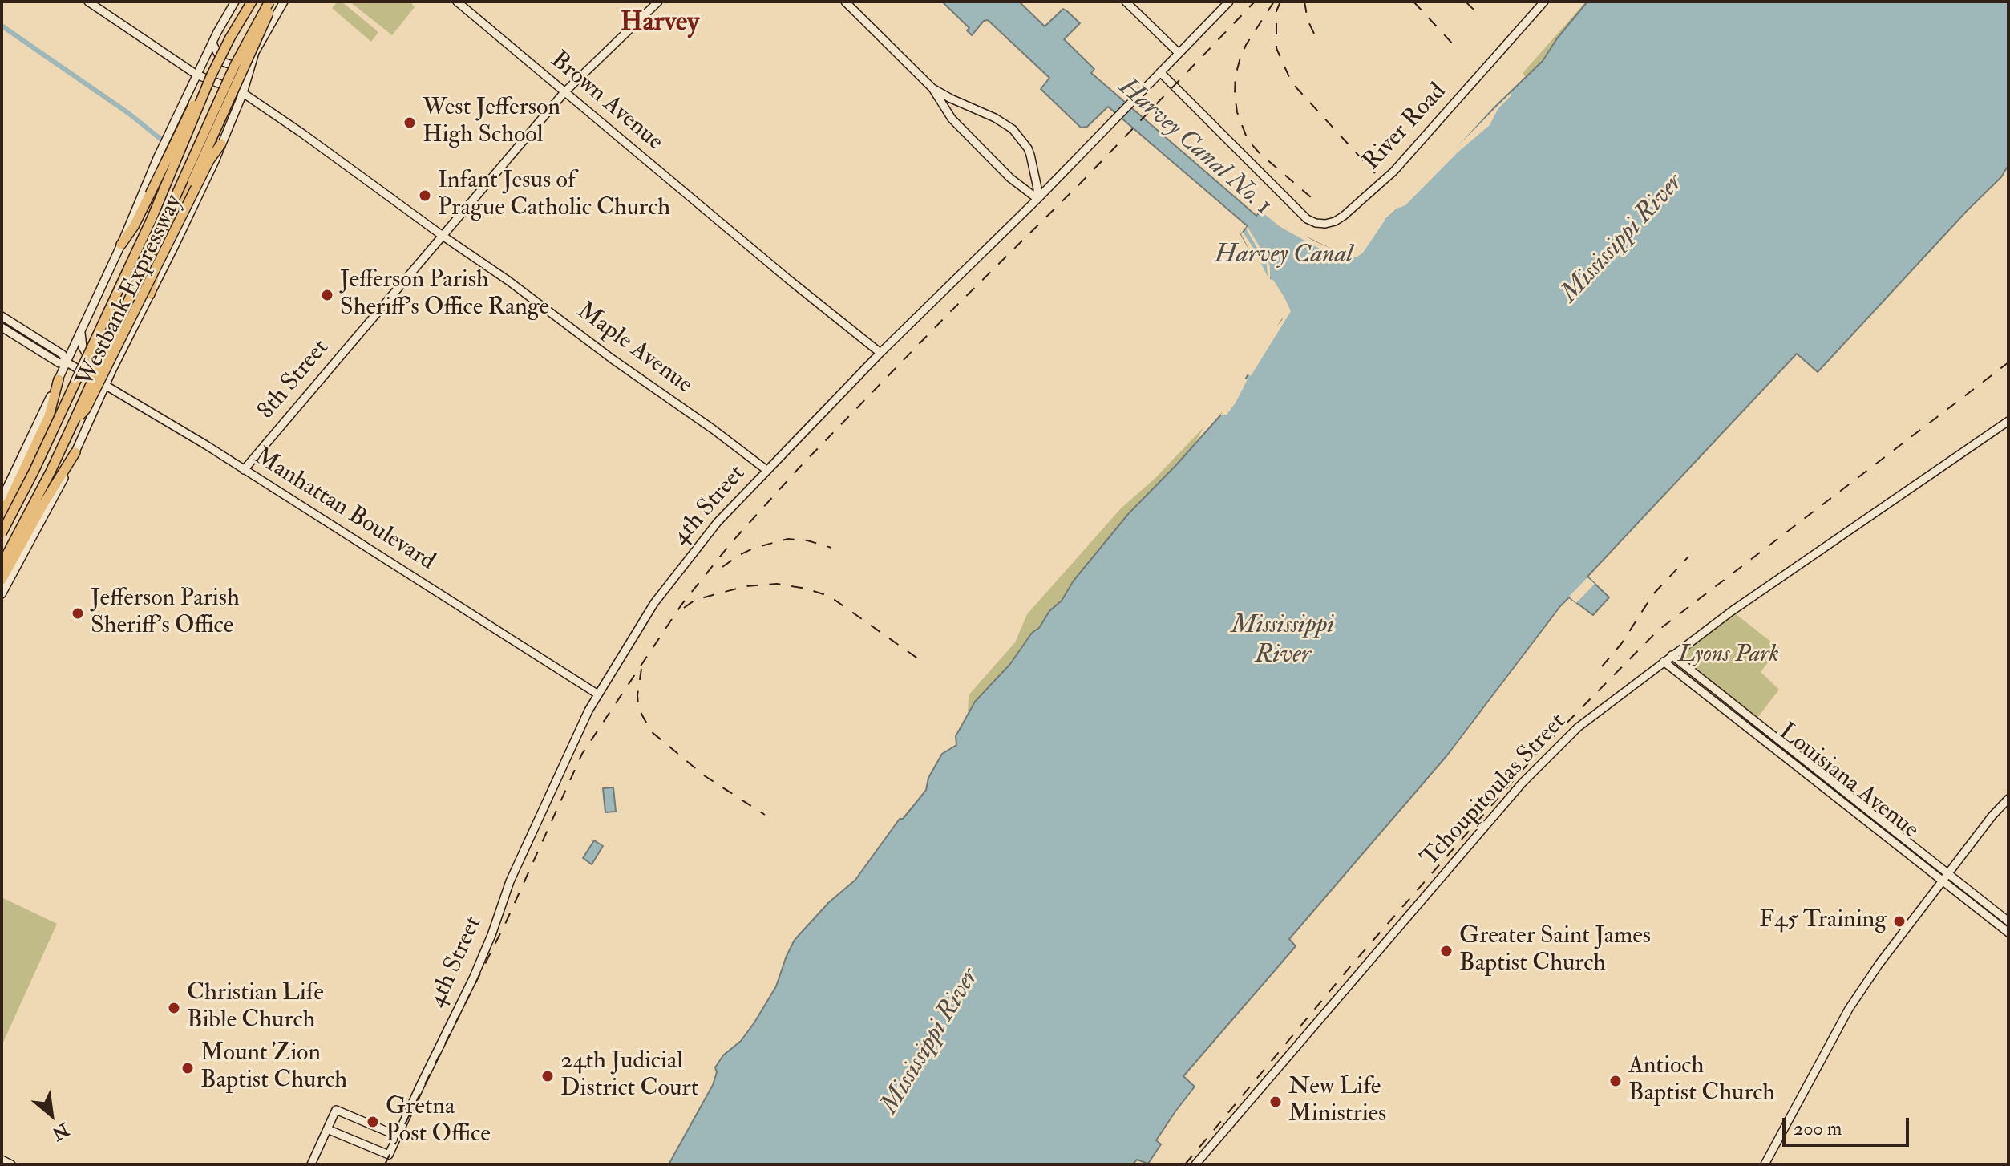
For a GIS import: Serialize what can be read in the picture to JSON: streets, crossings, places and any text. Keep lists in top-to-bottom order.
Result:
{
  "streets": {
    "highway": ["Westbank Expressway"],
    "street": [
      "Brown Avenue",
      "River Road",
      "Maple Avenue",
      "8th Street",
      "4th Street",
      "Manhattan Boulevard",
      "Louisiana Avenue",
      "Tchoupitoulas Street"
    ]
  },
  "crossings": [
    ["Brown Avenue", "8th Street"],
    ["Brown Avenue", "4th Street"],
    ["River Road", "4th Street"],
    ["Westbank Expressway", "Maple Avenue"],
    ["Westbank Expressway", "Manhattan Boulevard"],
    ["Maple Avenue", "8th Street"],
    ["Maple Avenue", "4th Street"],
    ["8th Street", "Manhattan Boulevard"],
    ["4th Street", "Manhattan Boulevard"],
    ["Louisiana Avenue", "Tchoupitoulas Street"]
  ],
  "districts": ["Harvey"],
  "water": ["Harvey Canal No. 1", "Mississippi River", "Harvey Canal"],
  "parks": ["Lyons Park"],
  "places": [
    "West Jefferson High School",
    "Infant Jesus of Prague Catholic Church",
    "Jefferson Parish Sheriff's Office Range",
    "Jefferson Parish Sheriff's Office",
    "F45 Training",
    "Greater Saint James Baptist Church",
    "Christian Life Bible Church",
    "Mount Zion Baptist Church",
    "24th Judicial District Court",
    "Antioch Baptist Church",
    "New Life Ministries",
    "Gretna Post Office"
  ],
  "scale_bar": "200 m",
  "north": "bottom right"
}
